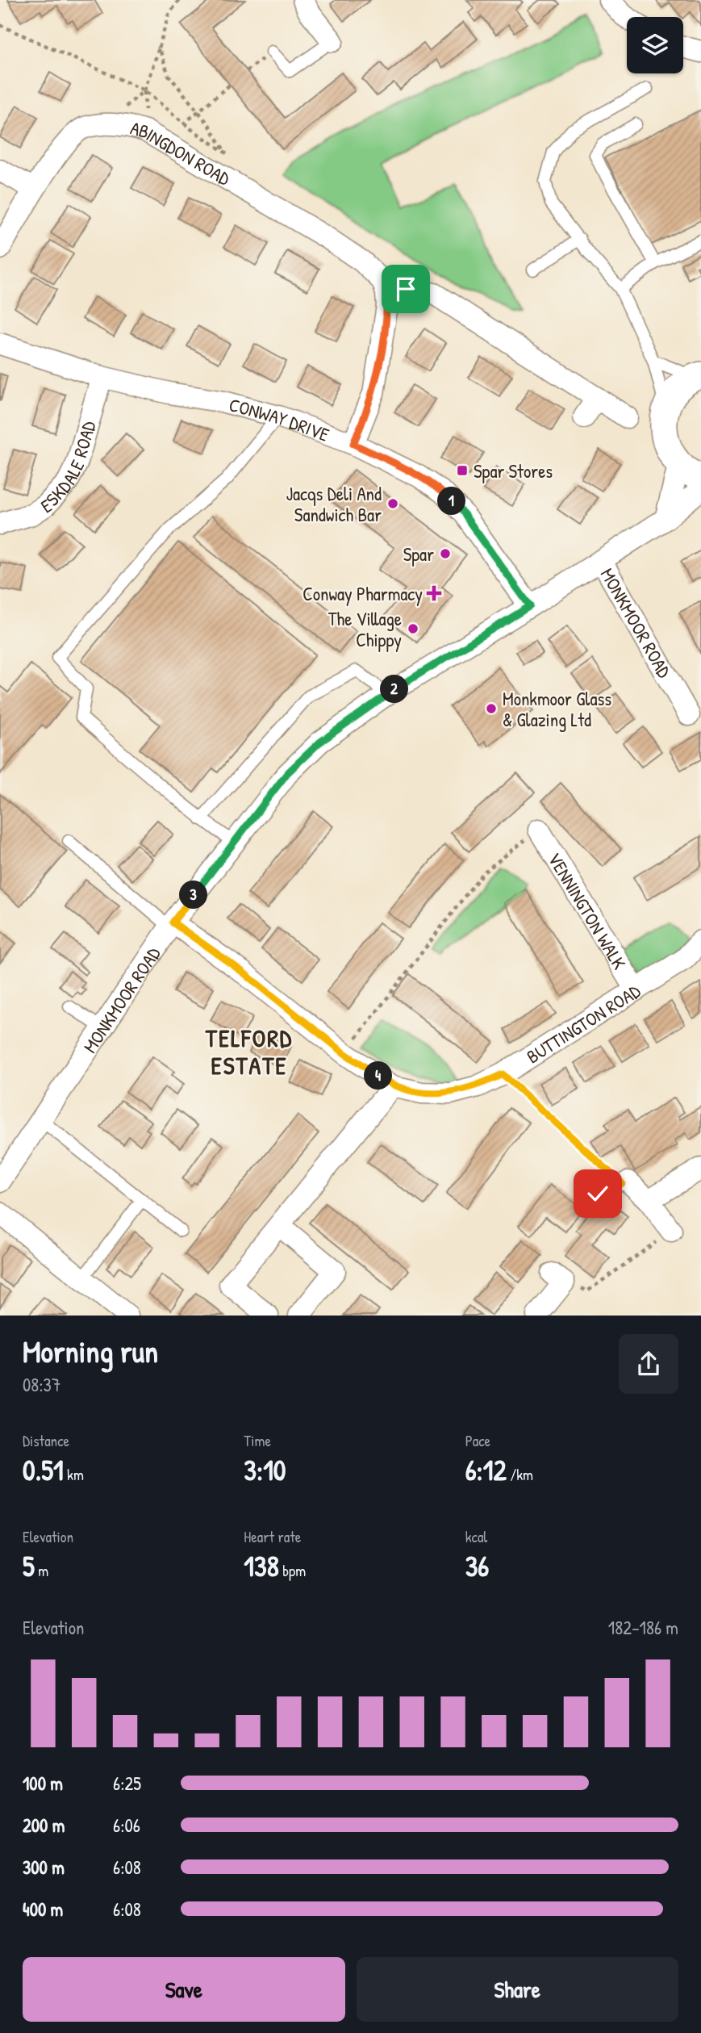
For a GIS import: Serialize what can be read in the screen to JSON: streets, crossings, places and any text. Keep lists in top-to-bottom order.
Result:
{
  "streets": {
    "street": [
      "ABINGDON ROAD",
      "CONWAY DRIVE",
      "ESKDALE ROAD",
      "MONKMOOR ROAD",
      "VENNINGTON WALK",
      "BUTTINGTON ROAD"
    ]
  },
  "crossings": [
    ["CONWAY DRIVE", "ESKDALE ROAD"],
    ["CONWAY DRIVE", "MONKMOOR ROAD"],
    ["MONKMOOR ROAD", "BUTTINGTON ROAD"],
    ["VENNINGTON WALK", "BUTTINGTON ROAD"]
  ],
  "districts": ["TELFORD ESTATE"],
  "places": {
    "transit": ["Spar Stores"],
    "other": [
      "Jacqs Deli And Sandwich Bar",
      "Spar",
      "The Village Chippy",
      "Monkmoor Glass & Glazing Ltd"
    ],
    "health": ["Conway Pharmacy"]
  },
  "page": {
    "pins": [
      "1",
      "2",
      "3",
      "4"
    ],
    "heading": ["Morning run", "08:37"],
    "stats": [
      ["Distance", "0.51 km"],
      ["Time", "3:10"],
      ["Pace", "6:12 /km"],
      ["Elevation", "5 m"],
      ["Heart rate", "138 bpm"],
      ["kcal", "36"]
    ],
    "chart": ["Elevation", "182–186 m"],
    "list": [
      {
        "name": "100 m",
        "note": "6:25"
      },
      {
        "name": "200 m",
        "note": "6:06"
      },
      {
        "name": "300 m",
        "note": "6:08"
      },
      {
        "name": "400 m",
        "note": "6:08"
      }
    ],
    "buttons": ["Save", "Share"]
  }
}
